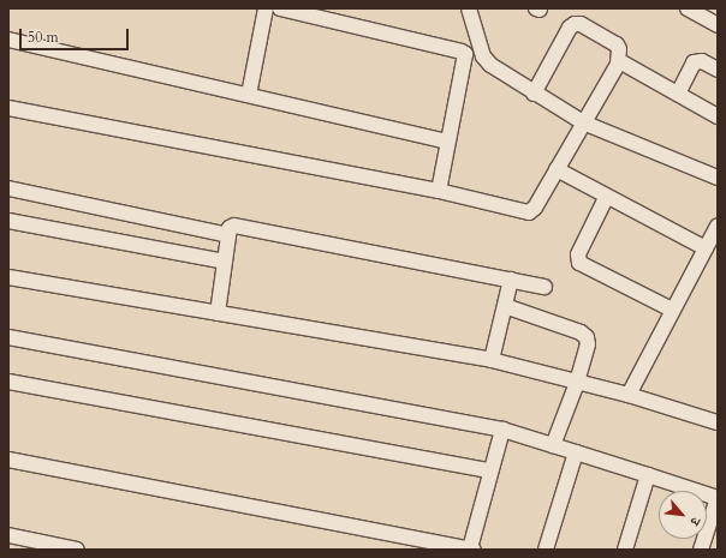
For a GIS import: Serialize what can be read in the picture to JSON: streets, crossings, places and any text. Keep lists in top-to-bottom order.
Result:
{
  "scale_bar": "50 m",
  "north": "bottom right"
}
